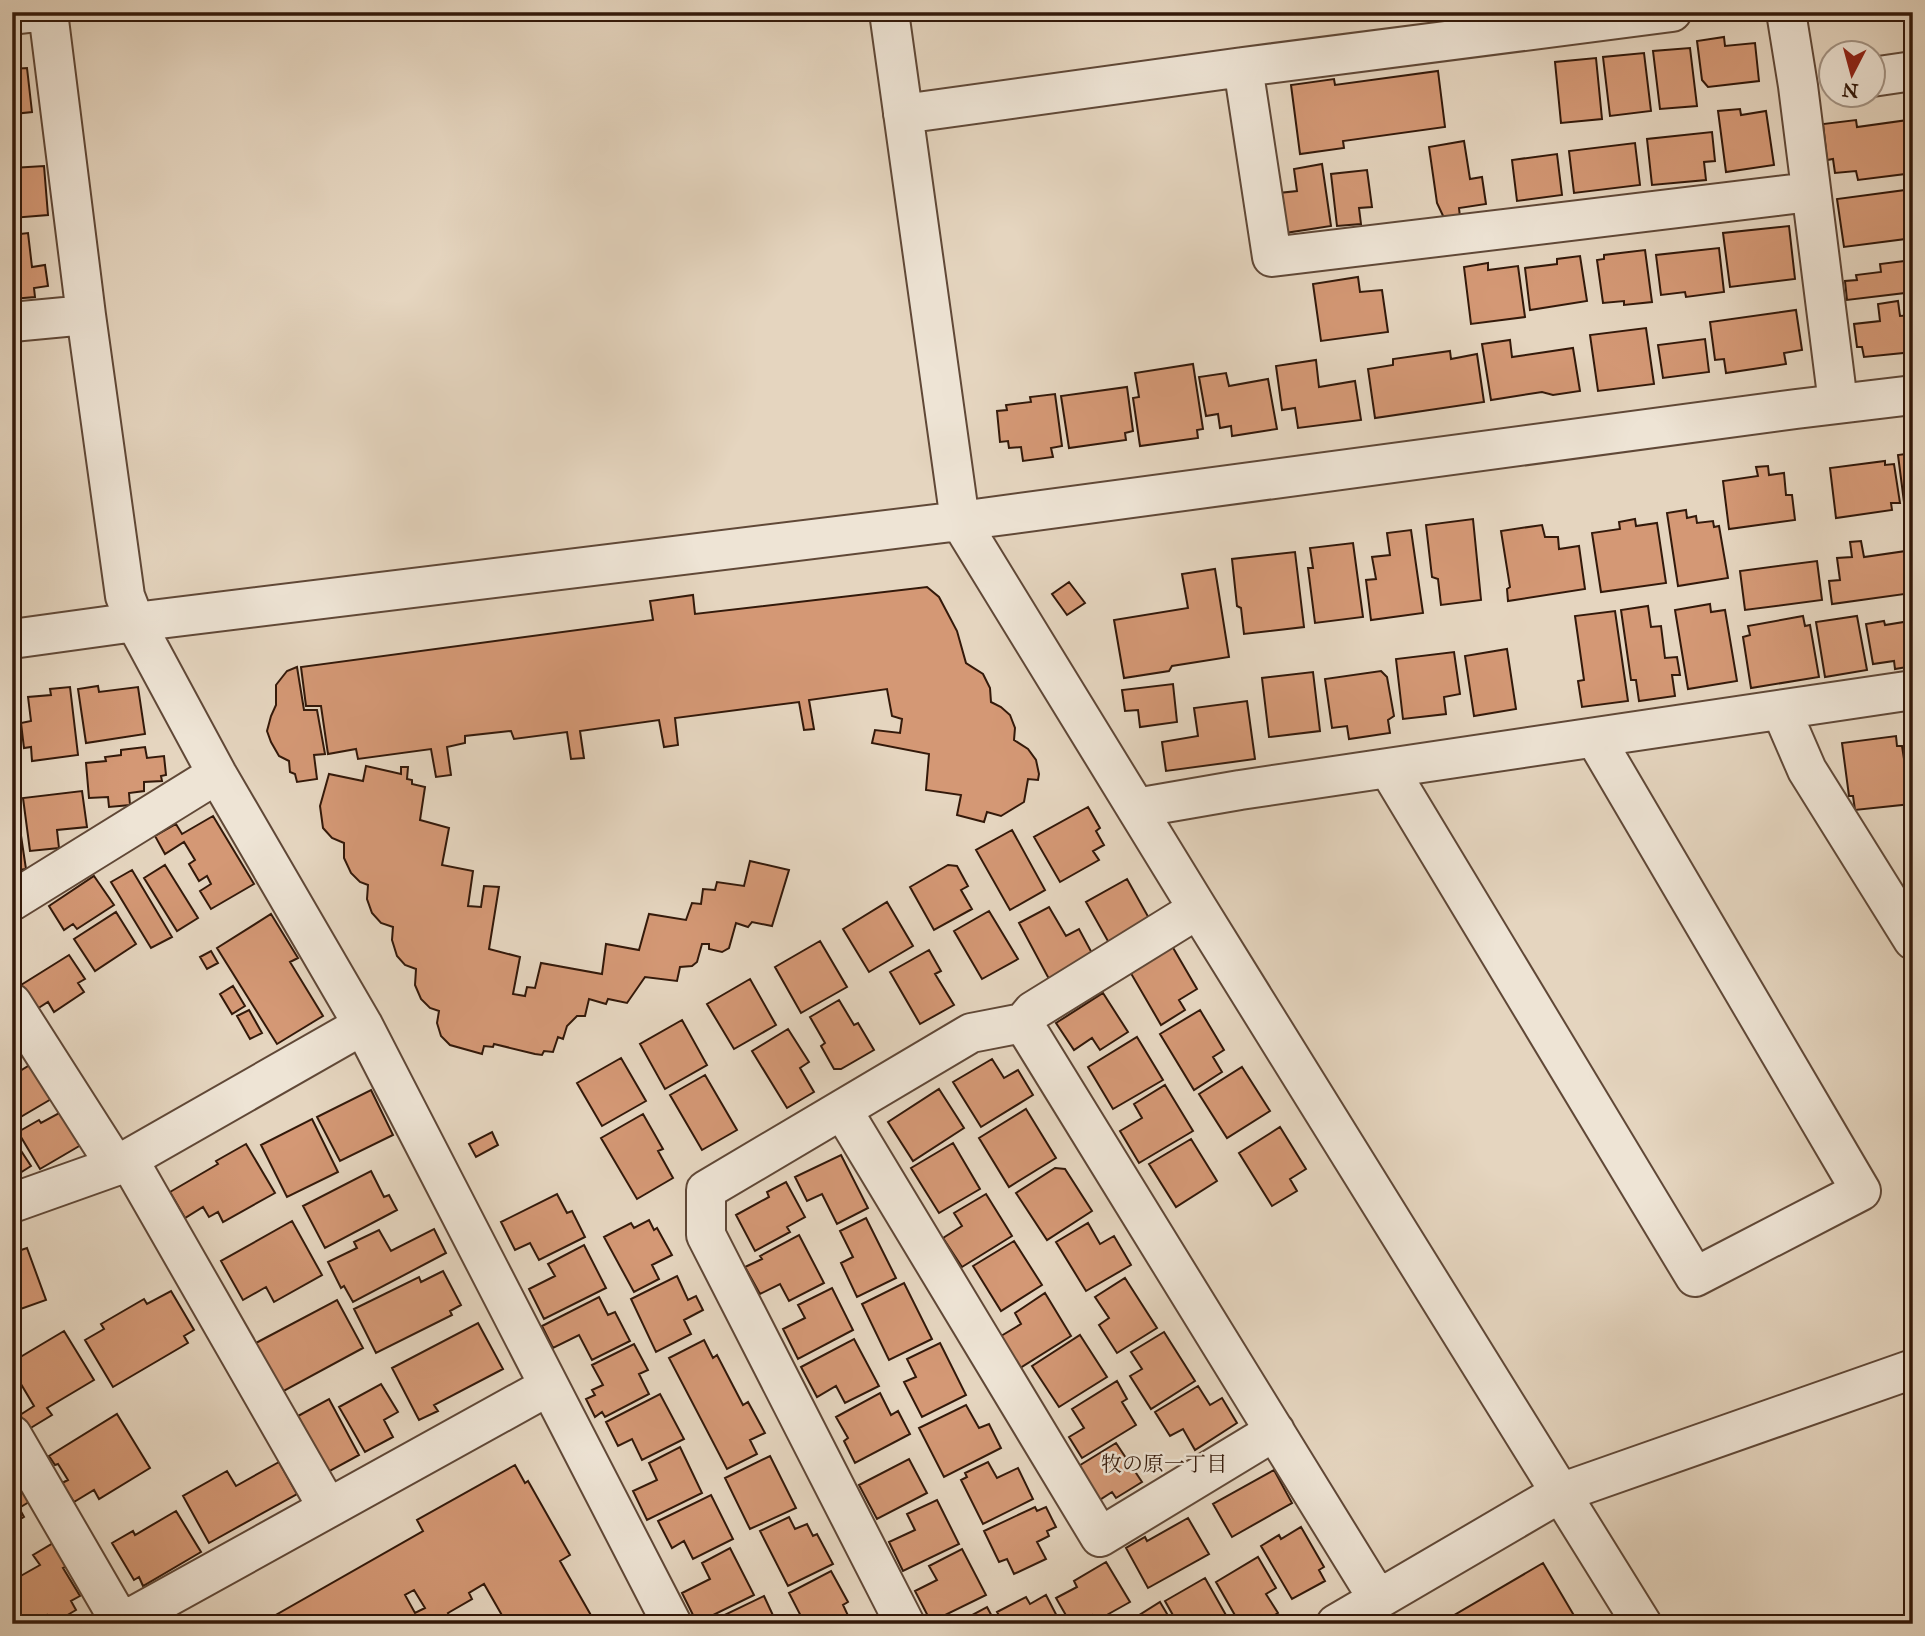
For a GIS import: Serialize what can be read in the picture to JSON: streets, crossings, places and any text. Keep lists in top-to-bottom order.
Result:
{
  "districts": ["牧の原一丁目"],
  "north": "bottom"
}
